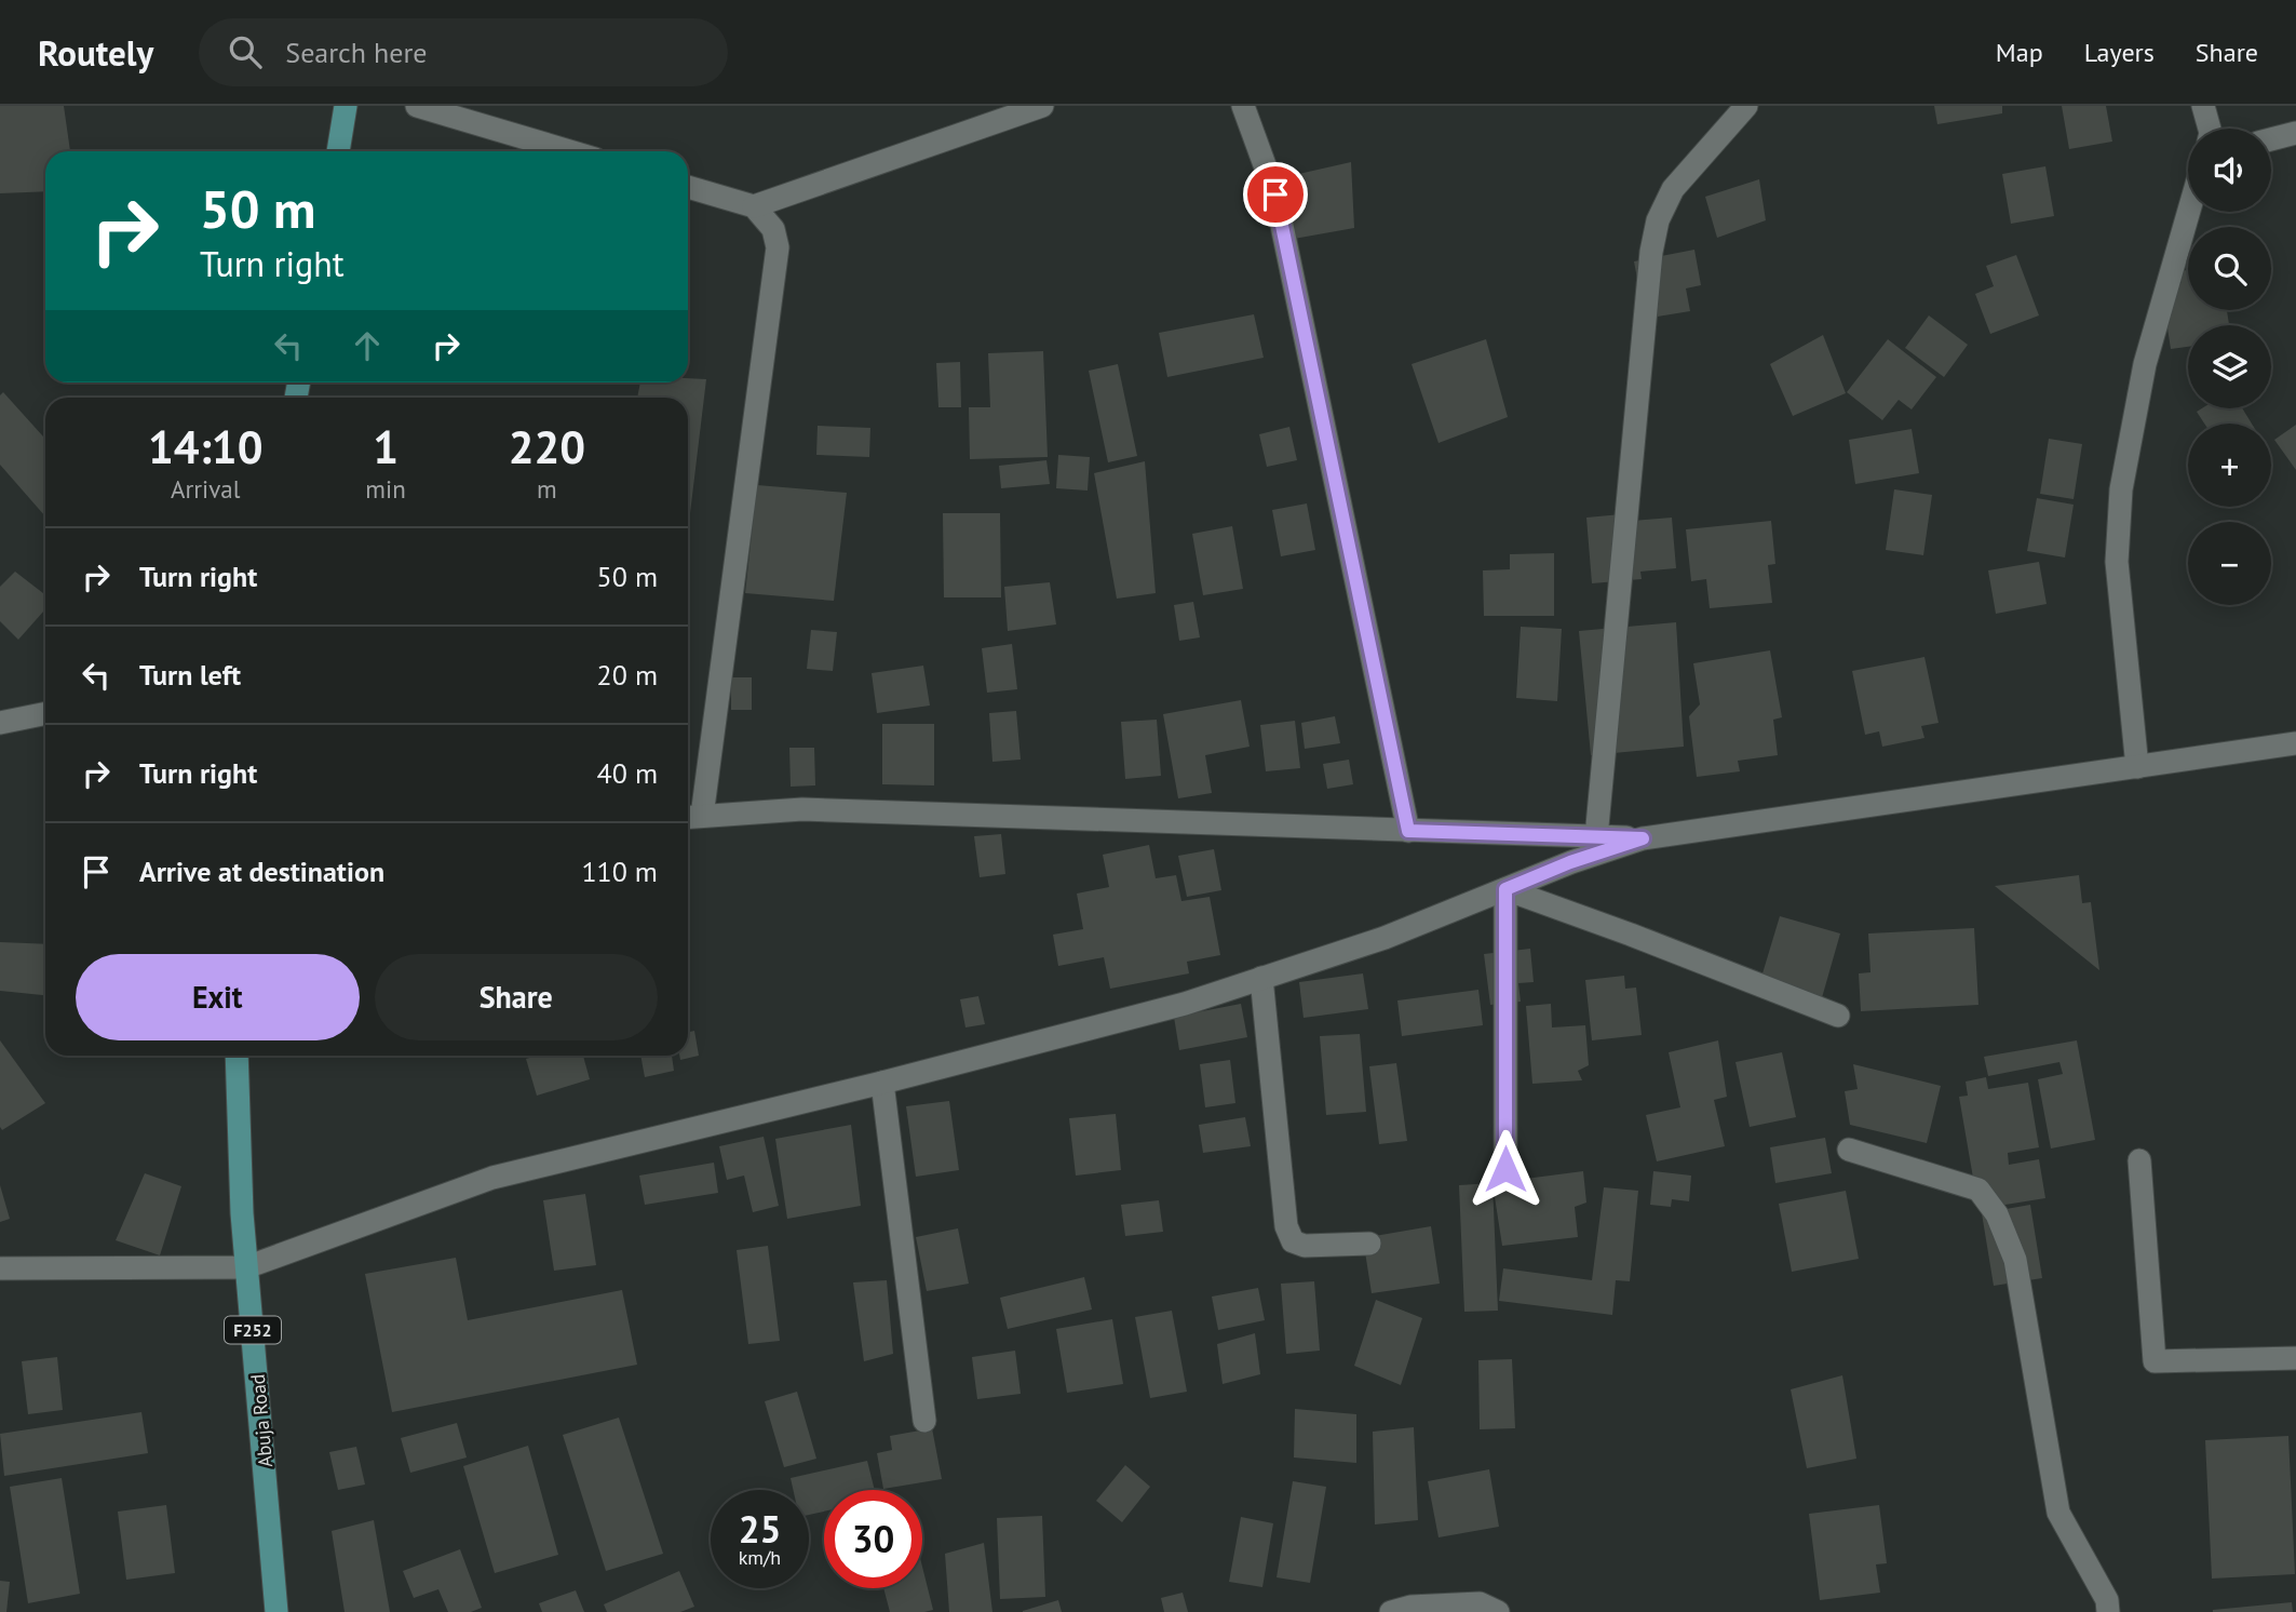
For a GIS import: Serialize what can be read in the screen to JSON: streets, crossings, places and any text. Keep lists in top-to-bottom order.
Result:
{
  "streets": {
    "main road": ["F252", "Abuja Road"]
  },
  "page": {
    "header": "Routely",
    "search": "Search here",
    "nav": ["Map", "Layers", "Share"],
    "map_buttons": ["+", "−"],
    "turn": ["50 m", "Turn right"],
    "eta": [
      "14:10",
      "Arrival",
      "1",
      "min",
      "220",
      "m"
    ],
    "list": [
      {
        "name": "Turn right",
        "value": "50 m"
      },
      {
        "name": "Turn left",
        "value": "20 m"
      },
      {
        "name": "Turn right",
        "value": "40 m"
      },
      {
        "name": "Arrive at destination",
        "value": "110 m"
      }
    ],
    "buttons": ["Exit", "Share"],
    "speed": "25 km/h",
    "limit": "30"
  }
}
